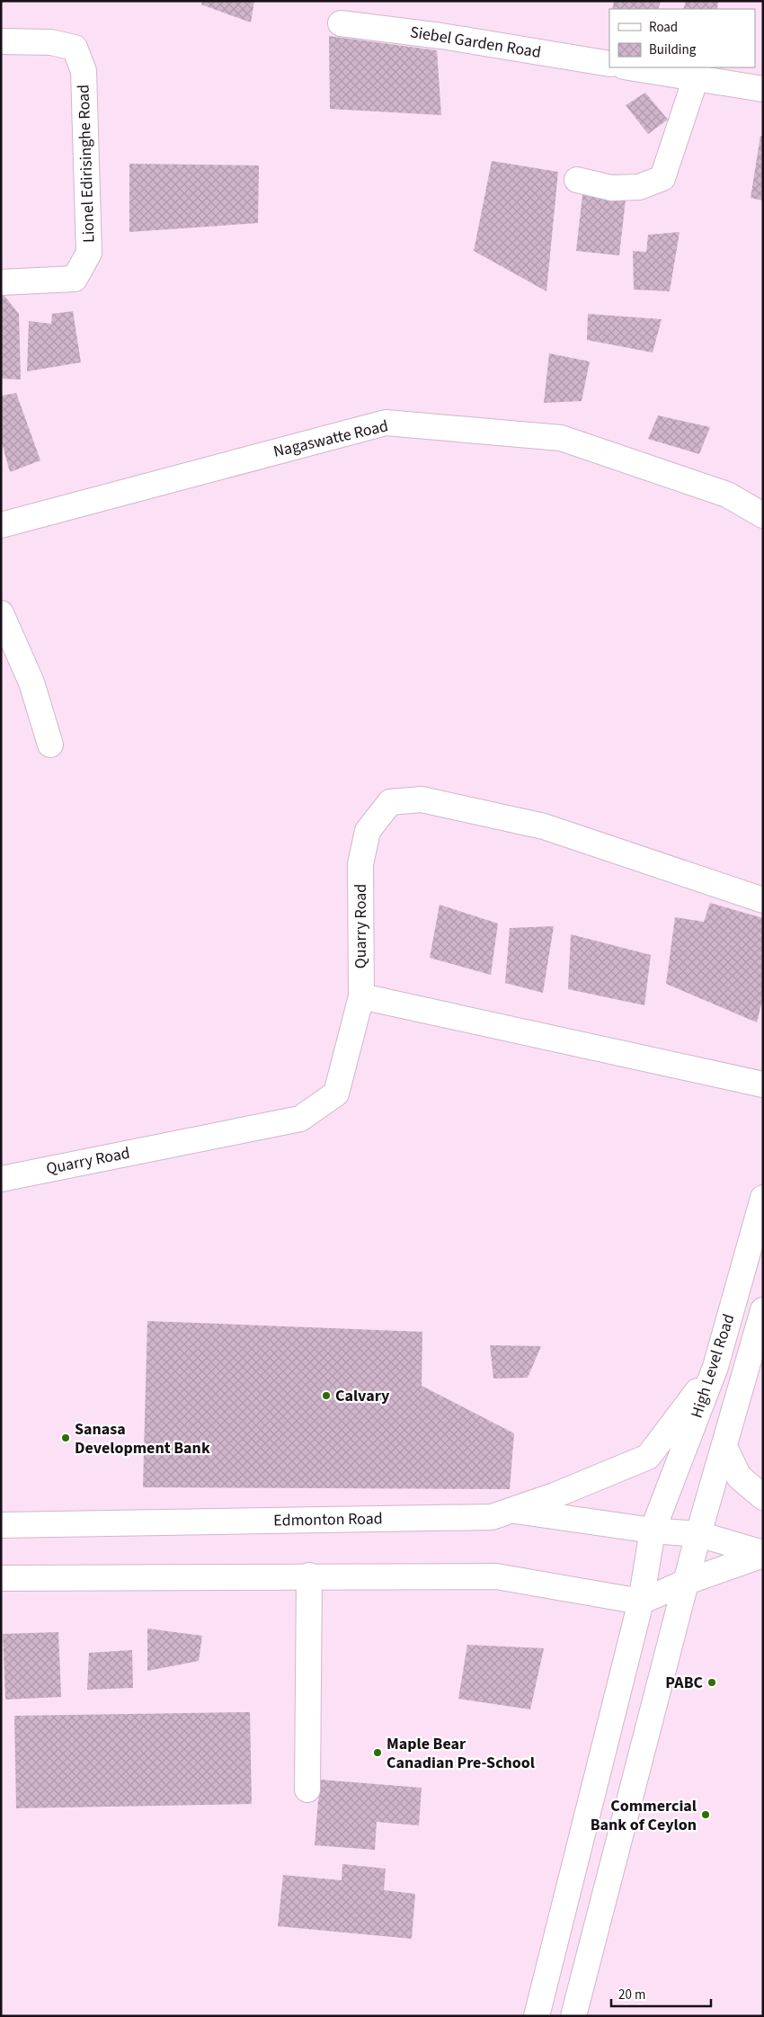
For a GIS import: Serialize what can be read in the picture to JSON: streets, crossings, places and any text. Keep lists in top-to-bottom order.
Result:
{
  "streets": {
    "main road": [
      "Siebel Garden Road",
      "Lionel Edirisinghe Road",
      "Nagaswatte Road",
      "Quarry Road",
      "High Level Road",
      "Edmonton Road"
    ]
  },
  "crossings": [
    ["High Level Road", "Edmonton Road"]
  ],
  "places": [
    "Calvary",
    "Sanasa Development Bank",
    "PABC",
    "Maple Bear Canadian Pre-School",
    "Commercial Bank of Ceylon"
  ],
  "legend": ["Road", "Building"],
  "scale_bar": "20 m"
}
